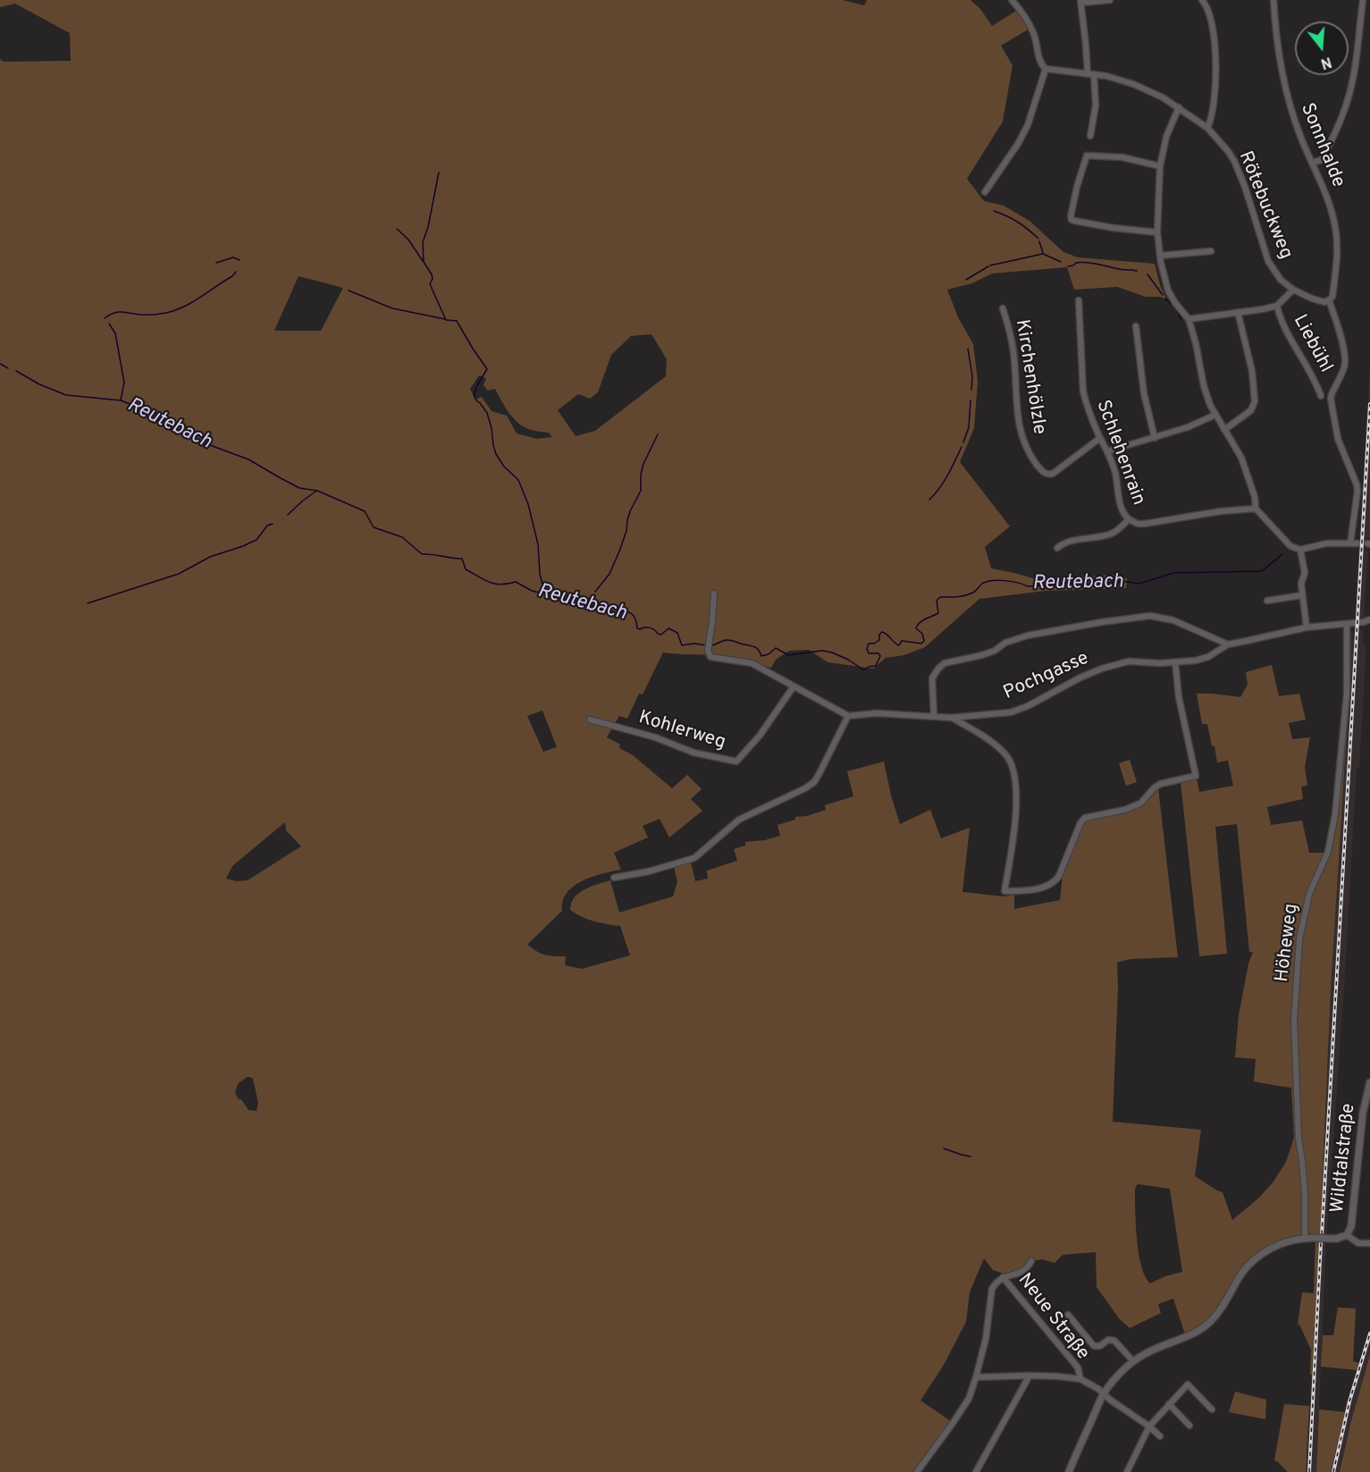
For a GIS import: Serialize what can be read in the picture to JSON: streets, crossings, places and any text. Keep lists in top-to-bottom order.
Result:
{
  "streets": {
    "street": [
      "Sonnhalde",
      "Rötebuckweg",
      "Liebühl",
      "Kirchenhölzle",
      "Schlehenrain",
      "Pochgasse",
      "Kohlerweg",
      "Höheweg",
      "Wildtalstraße",
      "Neue Straße"
    ]
  },
  "crossings": [
    ["Sonnhalde", "Rötebuckweg"],
    ["Rötebuckweg", "Liebühl"],
    ["Kirchenhölzle", "Schlehenrain"],
    ["Pochgasse", "Höheweg"],
    ["Höheweg", "Wildtalstraße"]
  ],
  "water": ["Reutebach"],
  "north": "bottom"
}
